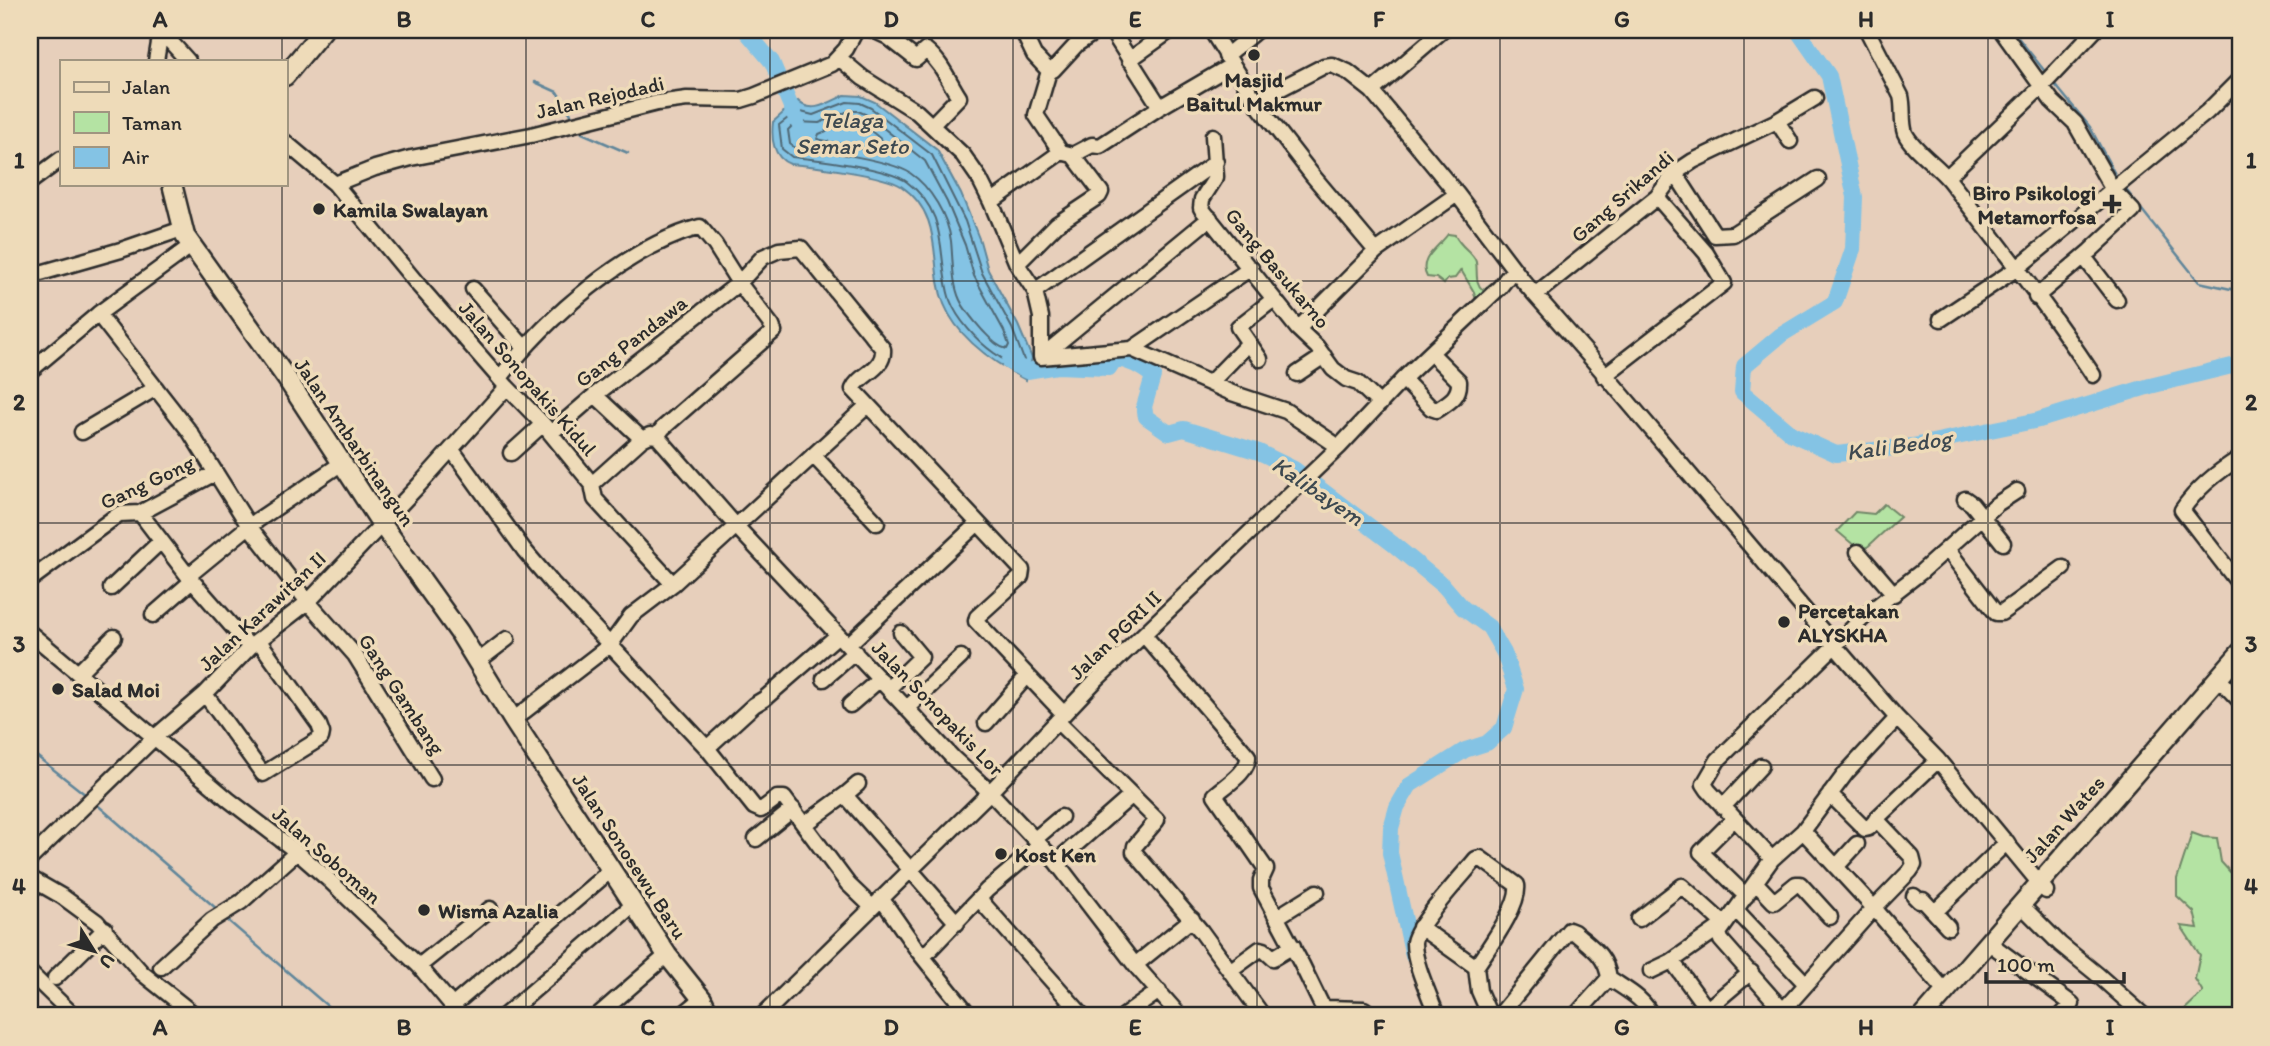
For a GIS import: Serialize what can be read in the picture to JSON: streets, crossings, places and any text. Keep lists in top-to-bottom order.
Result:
{
  "streets": {
    "main road": ["Jalan Ambarbinangun", "Jalan Wates", "Jalan Sonosewu Baru"],
    "street": [
      "Jalan Rejodadi",
      "Gang Srikandi",
      "Gang Basukarno",
      "Gang Pandawa",
      "Jalan Sonopakis Kidul",
      "Gang Gong",
      "Jalan Karawitan II",
      "Jalan PGRI II",
      "Gang Gambang",
      "Jalan Sonopakis Lor",
      "Jalan Soboman"
    ]
  },
  "crossings": [
    ["Jalan Rejodadi", "Jalan Sonopakis Kidul"],
    ["Gang Basukarno", "Jalan PGRI II"],
    ["Gang Pandawa", "Jalan Sonopakis Kidul"],
    ["Gang Pandawa", "Jalan Karawitan II"],
    ["Jalan Sonopakis Kidul", "Jalan Karawitan II"],
    ["Jalan Ambarbinangun", "Jalan Karawitan II"],
    ["Jalan Ambarbinangun", "Jalan Sonosewu Baru"],
    ["Gang Gong", "Gang Gambang"],
    ["Jalan Karawitan II", "Gang Gambang"],
    ["Jalan Karawitan II", "Jalan Soboman"],
    ["Jalan PGRI II", "Jalan Sonopakis Lor"]
  ],
  "water": ["Telaga Semar Seto", "Kali Bedog", "Kalibayem"],
  "places": {
    "other": [
      "Masjid Baitul Makmur",
      "Kamila Swalayan",
      "Percetakan ALYSKHA",
      "Salad Moi",
      "Kost Ken",
      "Wisma Azalia"
    ],
    "health": ["Biro Psikologi Metamorfosa"]
  },
  "legend": ["Jalan", "Taman", "Air"],
  "scale_bar": "100 m",
  "north": "bottom right",
  "grid": {
    "columns": [
      "A",
      "B",
      "C",
      "D",
      "E",
      "F",
      "G",
      "H",
      "I"
    ],
    "rows": [
      "1",
      "2",
      "3",
      "4"
    ]
  }
}
